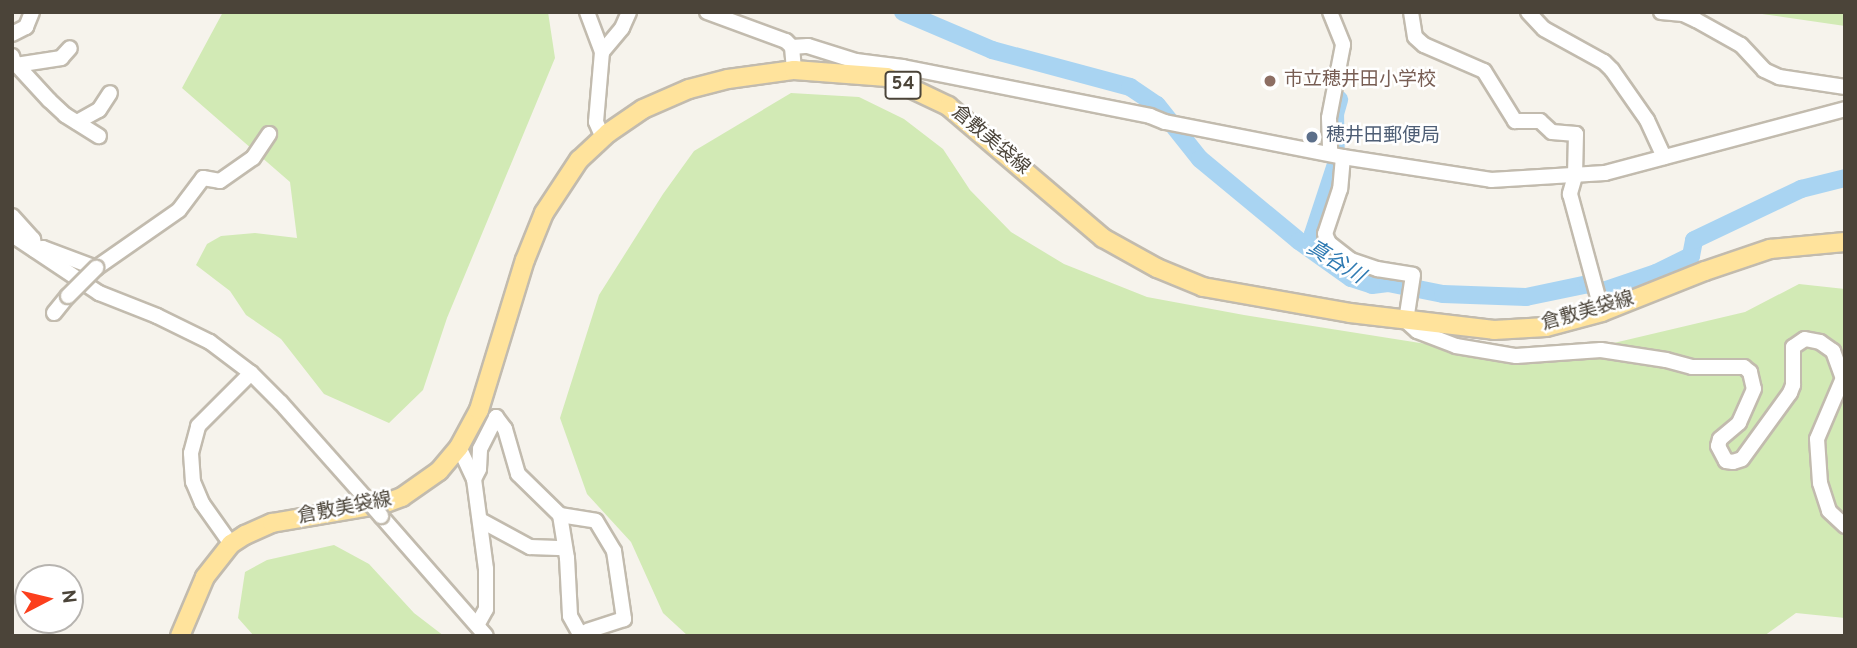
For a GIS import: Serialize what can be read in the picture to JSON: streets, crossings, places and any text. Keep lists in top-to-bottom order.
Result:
{
  "streets": {
    "main road": ["54", "倉敷美袋線"]
  },
  "water": ["真谷川"],
  "places": ["市立穂井田小学校", "穂井田郵便局"],
  "north": "right"
}
